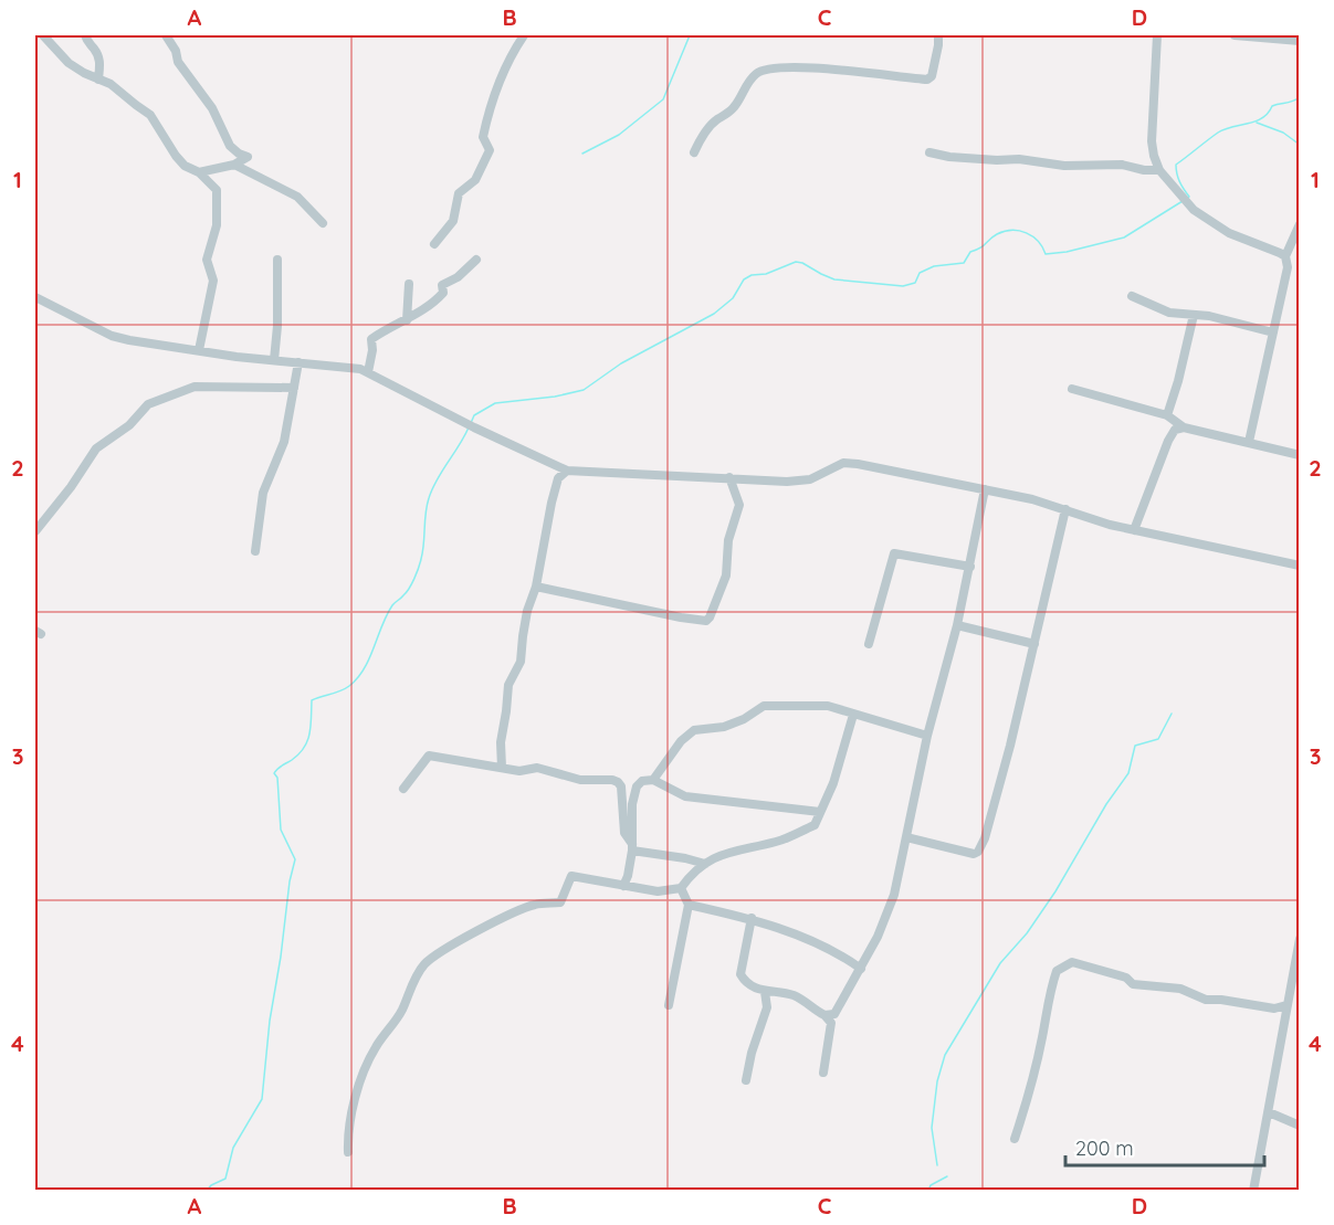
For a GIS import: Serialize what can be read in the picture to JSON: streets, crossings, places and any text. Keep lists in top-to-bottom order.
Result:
{
  "scale_bar": "200 m",
  "grid": {
    "columns": [
      "A",
      "B",
      "C",
      "D"
    ],
    "rows": [
      "1",
      "2",
      "3",
      "4"
    ]
  }
}
